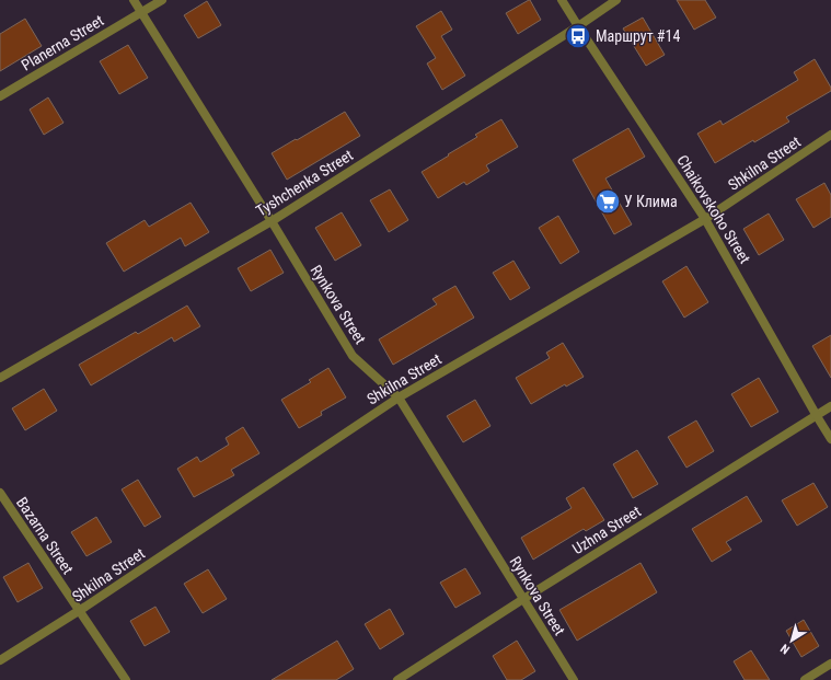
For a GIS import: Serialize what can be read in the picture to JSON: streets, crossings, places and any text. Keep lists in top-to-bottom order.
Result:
{
  "streets": {
    "street": [
      "Planerna Street",
      "Shkilna Street",
      "Tyshchenka Street",
      "Chaikovskoho Street",
      "Rynkova Street",
      "Uzhna Street",
      "Bazarna Street"
    ]
  },
  "crossings": [
    ["Planerna Street", "Rynkova Street"],
    ["Shkilna Street", "Chaikovskoho Street"],
    ["Shkilna Street", "Rynkova Street"],
    ["Shkilna Street", "Bazarna Street"],
    ["Tyshchenka Street", "Chaikovskoho Street"],
    ["Tyshchenka Street", "Rynkova Street"],
    ["Chaikovskoho Street", "Uzhna Street"],
    ["Rynkova Street", "Uzhna Street"]
  ],
  "places": {
    "bus stop": ["Маршрут #14"],
    "supermarket": ["У Клима"]
  },
  "north": "bottom left"
}
